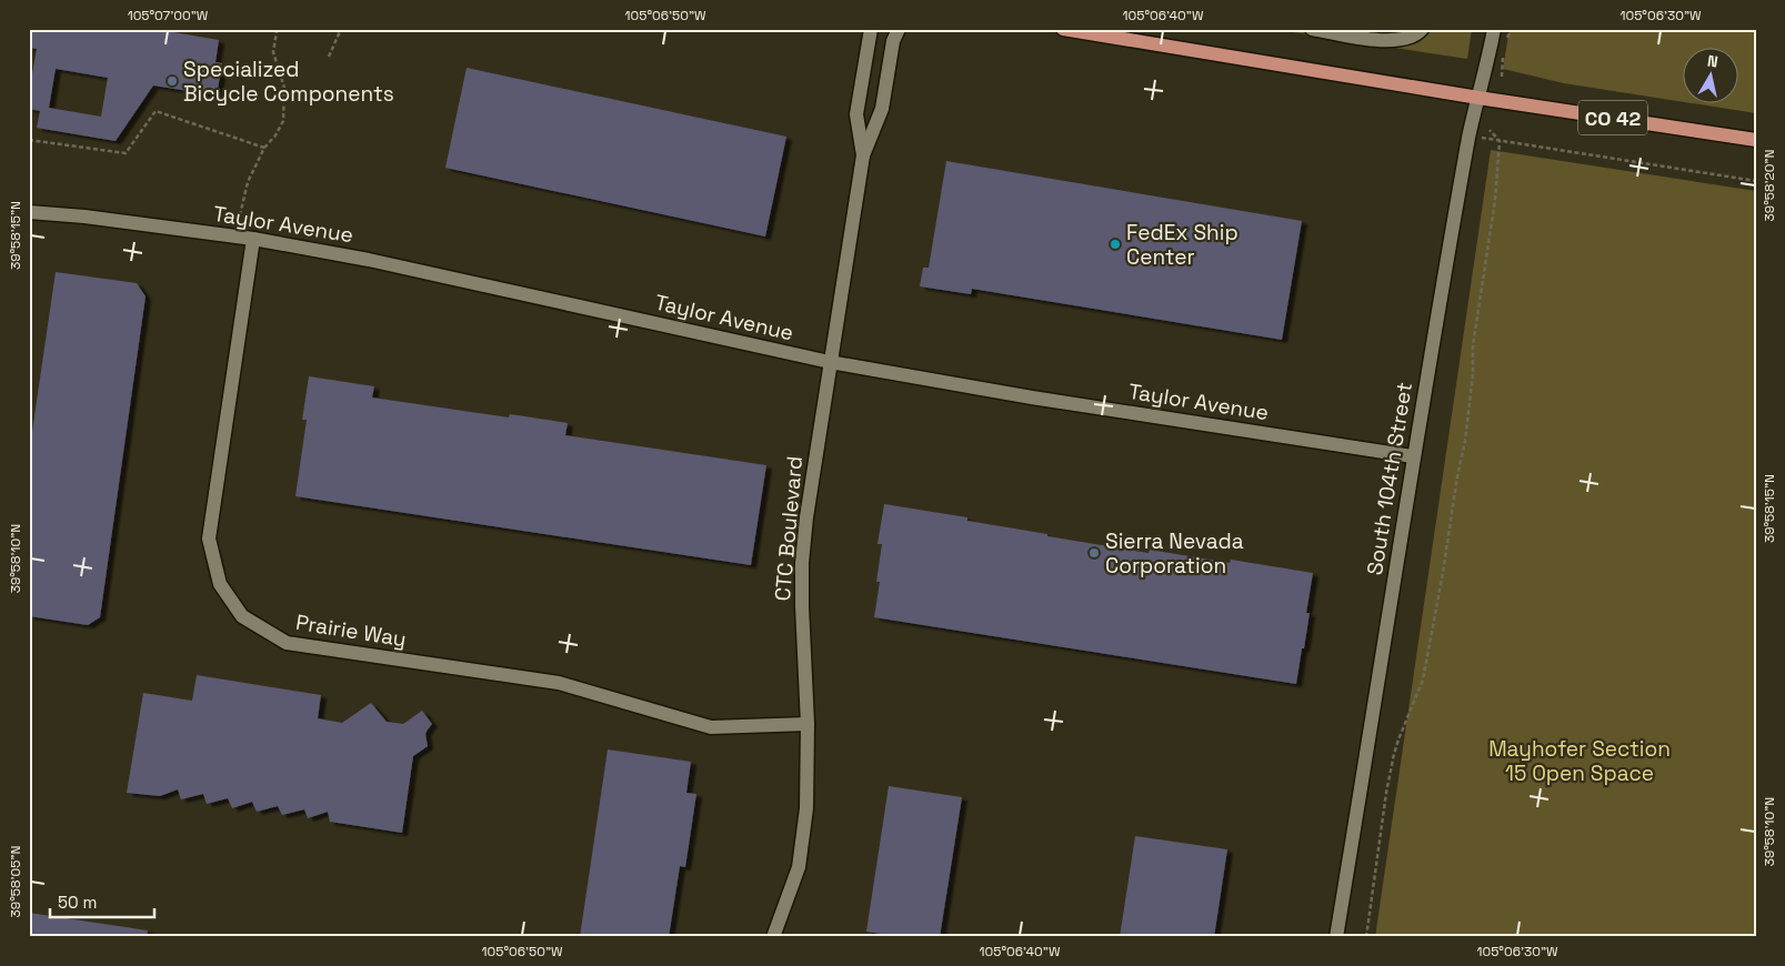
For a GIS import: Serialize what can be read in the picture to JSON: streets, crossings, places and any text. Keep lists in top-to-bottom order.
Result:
{
  "streets": {
    "main road": ["CO 42"],
    "street": [
      "Taylor Avenue",
      "South 104th Street",
      "CTC Boulevard",
      "Prairie Way"
    ]
  },
  "crossings": [
    ["CO 42", "South 104th Street"],
    ["Taylor Avenue", "South 104th Street"],
    ["Taylor Avenue", "CTC Boulevard"],
    ["Taylor Avenue", "Prairie Way"],
    ["CTC Boulevard", "Prairie Way"]
  ],
  "parks": ["Mayhofer Section 15 Open Space"],
  "places": ["Specialized Bicycle Components", "FedEx Ship Center", "Sierra Nevada Corporation"],
  "scale_bar": "50 m",
  "north": "top",
  "coordinates": [
    "105°07'00\"W",
    "105°06'50\"W",
    "105°06'40\"W",
    "105°06'30\"W",
    "39°58'20\"N",
    "39°58'15\"N",
    "39°58'10\"N",
    "39°58'05\"N"
  ]
}
